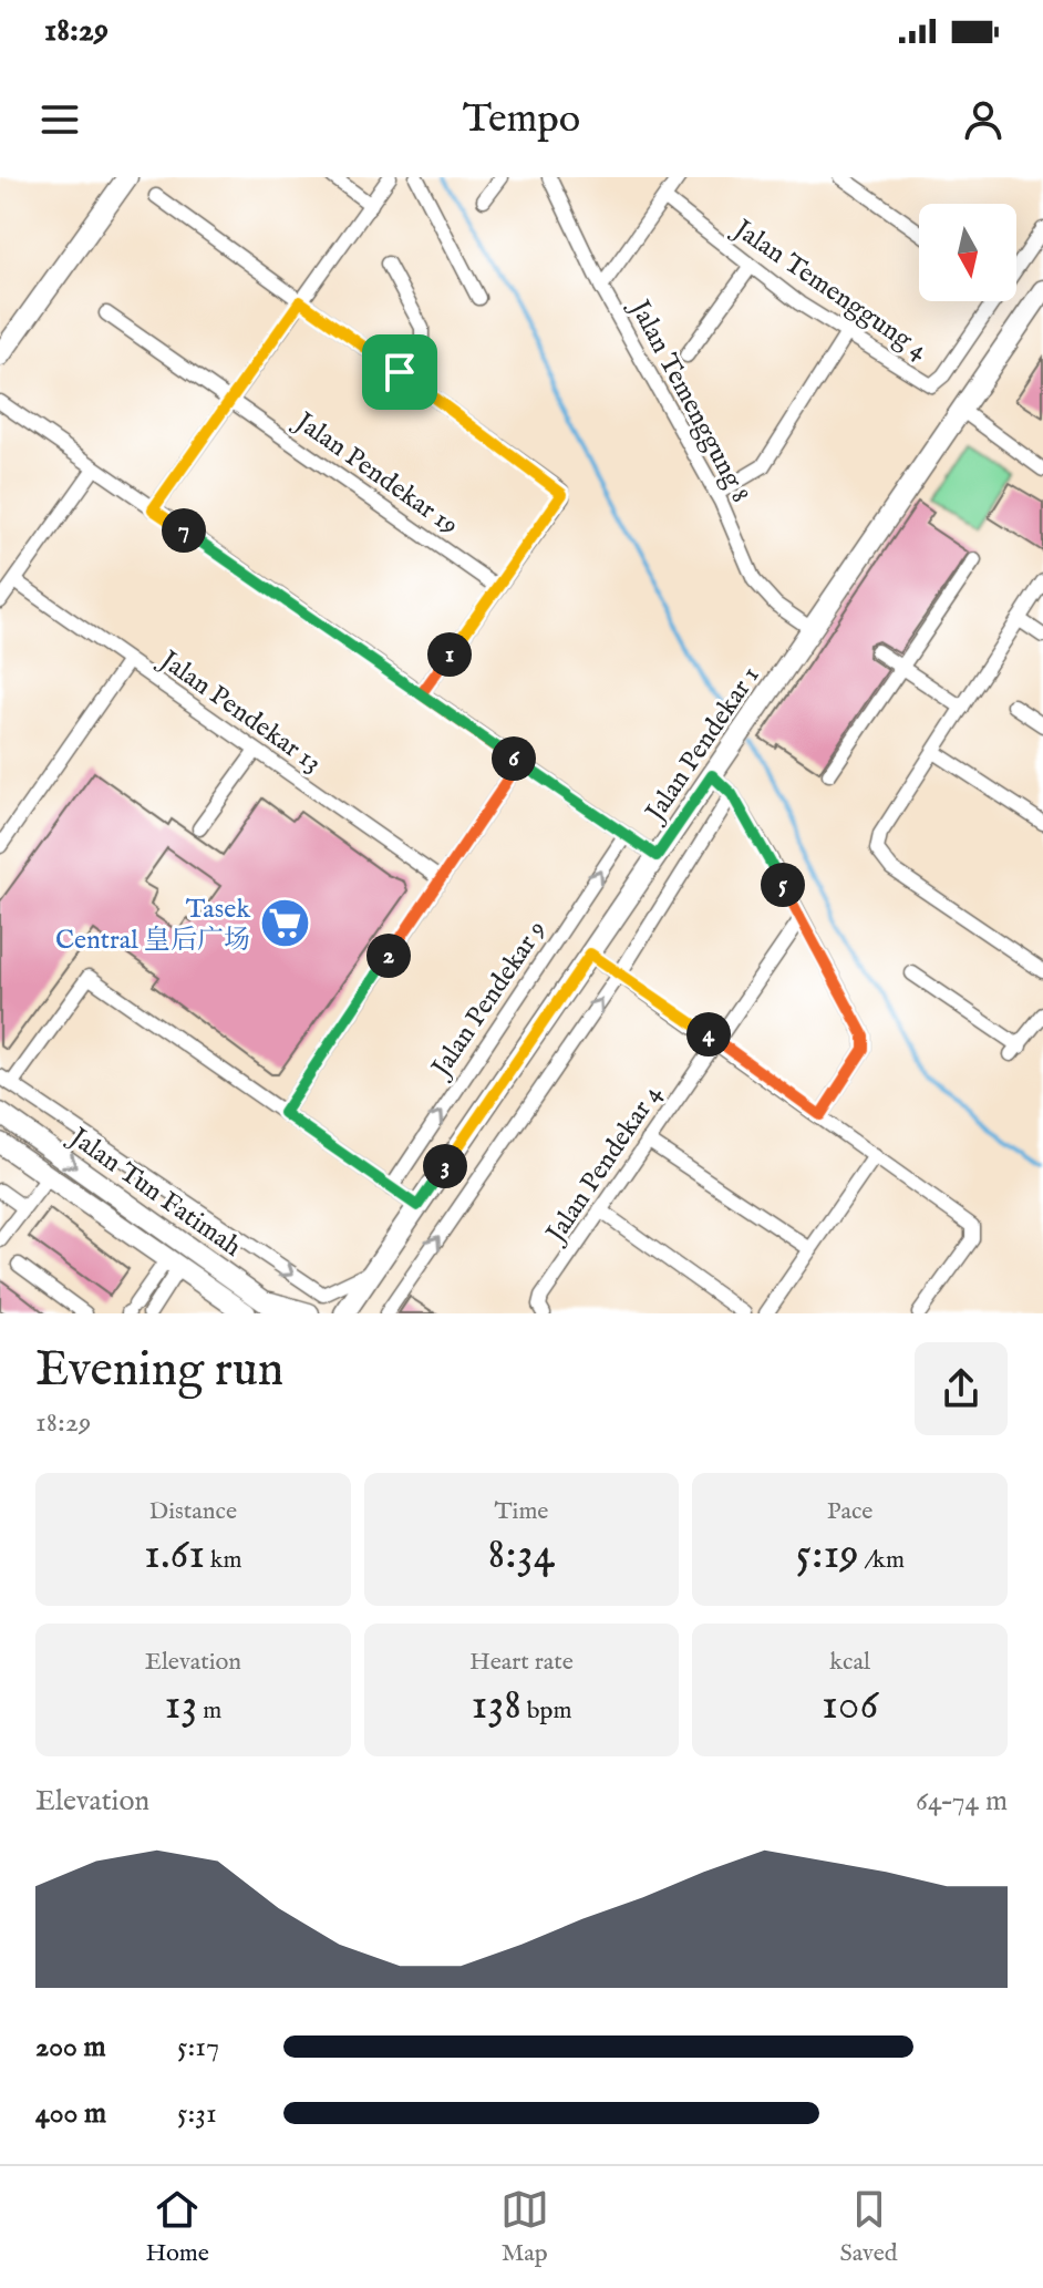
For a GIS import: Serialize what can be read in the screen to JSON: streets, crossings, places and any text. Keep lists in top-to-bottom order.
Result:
{
  "streets": {
    "street": [
      "Jalan Temenggung 4",
      "Jalan Temenggung 8",
      "Jalan Pendekar 19",
      "Jalan Pendekar 13",
      "Jalan Pendekar 1",
      "Jalan Pendekar 9",
      "Jalan Pendekar 4",
      "Jalan Tun Fatimah"
    ]
  },
  "crossings": [
    ["Jalan Temenggung 8", "Jalan Pendekar 1"]
  ],
  "places": {
    "supermarket": ["Tasek Central 皇后广场"]
  },
  "north": "bottom",
  "page": {
    "status": "18:29",
    "header": "Tempo",
    "pins": [
      "7",
      "1",
      "6",
      "5",
      "2",
      "4",
      "3"
    ],
    "heading": ["Evening run", "18:29"],
    "stats": [
      ["Distance", "1.61 km"],
      ["Time", "8:34"],
      ["Pace", "5:19 /km"],
      ["Elevation", "13 m"],
      ["Heart rate", "138 bpm"],
      ["kcal", "106"]
    ],
    "chart": ["Elevation", "64–74 m"],
    "list": [
      {
        "name": "200 m",
        "note": "5:17"
      },
      {
        "name": "400 m",
        "note": "5:31"
      }
    ],
    "tabs": ["Home", "Map", "Saved"]
  }
}
